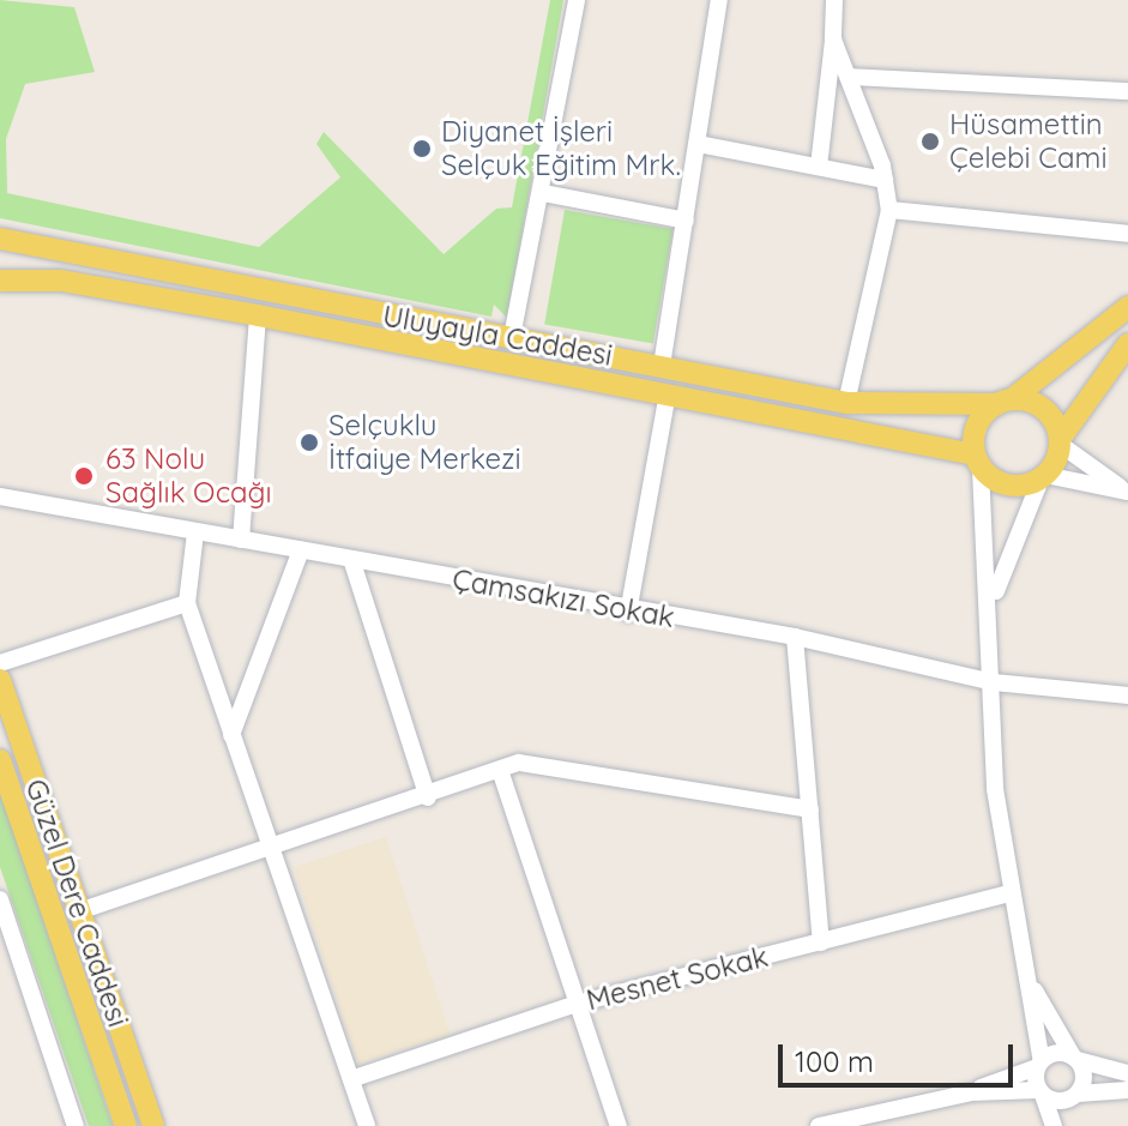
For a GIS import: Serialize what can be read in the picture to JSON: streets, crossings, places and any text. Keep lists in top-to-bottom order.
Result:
{
  "streets": {
    "main road": ["Uluyayla Caddesi", "Güzel Dere Caddesi"],
    "street": ["Çamsakızı Sokak", "Mesnet Sokak"]
  },
  "places": [
    "Hüsamettin Çelebi Cami",
    "Diyanet İşleri Selçuk Eğitim Mrk.",
    "Selçuklu İtfaiye Merkezi",
    "63 Nolu Sağlık Ocağı"
  ],
  "scale_bar": "100 m"
}
